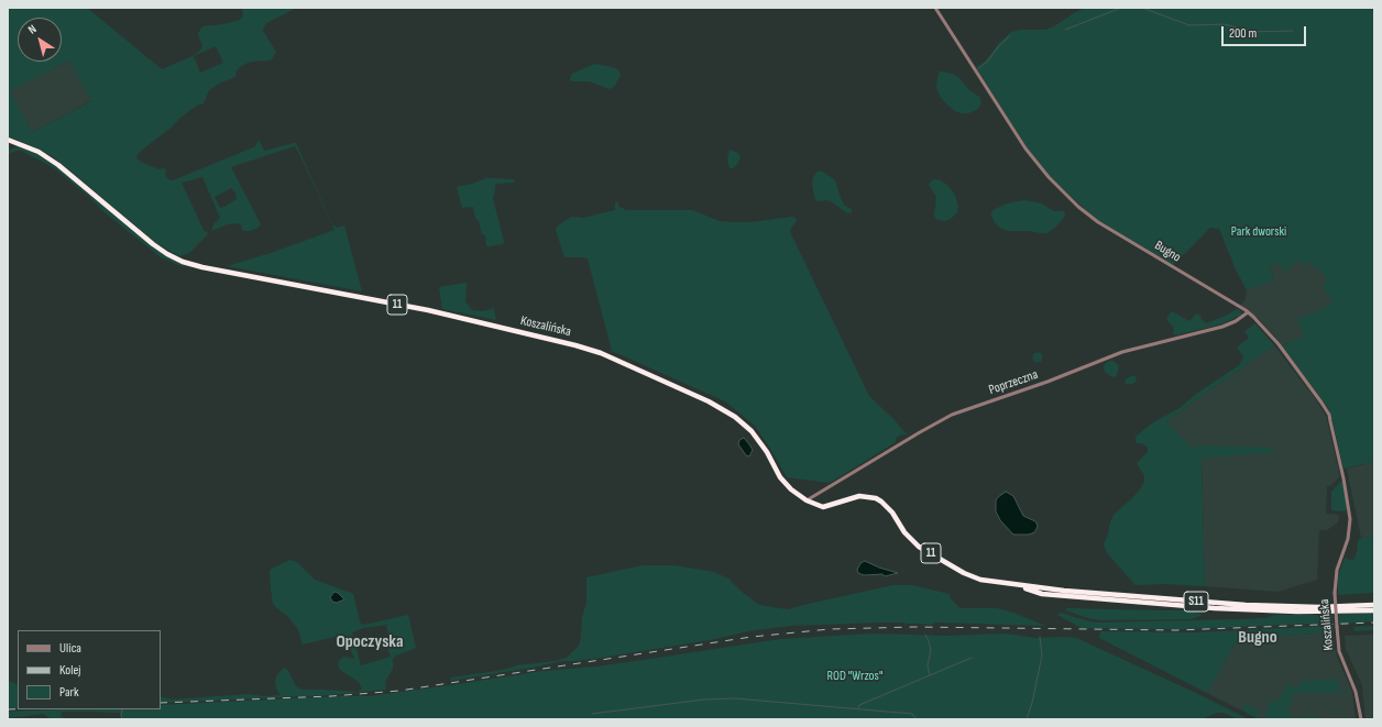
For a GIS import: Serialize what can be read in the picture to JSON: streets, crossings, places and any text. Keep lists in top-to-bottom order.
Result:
{
  "streets": {
    "highway": ["11", "Koszalińska", "S11"],
    "street": ["Bugno", "Poprzeczna"]
  },
  "crossings": [
    ["Bugno", "Koszalińska"],
    ["Bugno", "Poprzeczna"],
    ["11", "Koszalińska"],
    ["11", "Poprzeczna"],
    ["11", "S11"],
    ["Koszalińska", "Poprzeczna"]
  ],
  "districts": ["Bugno", "Opoczyska"],
  "parks": ["Park dworski", "ROD \"Wrzos\""],
  "legend": ["Ulica", "Kolej", "Park"],
  "scale_bar": "200 m",
  "north": "top left"
}
